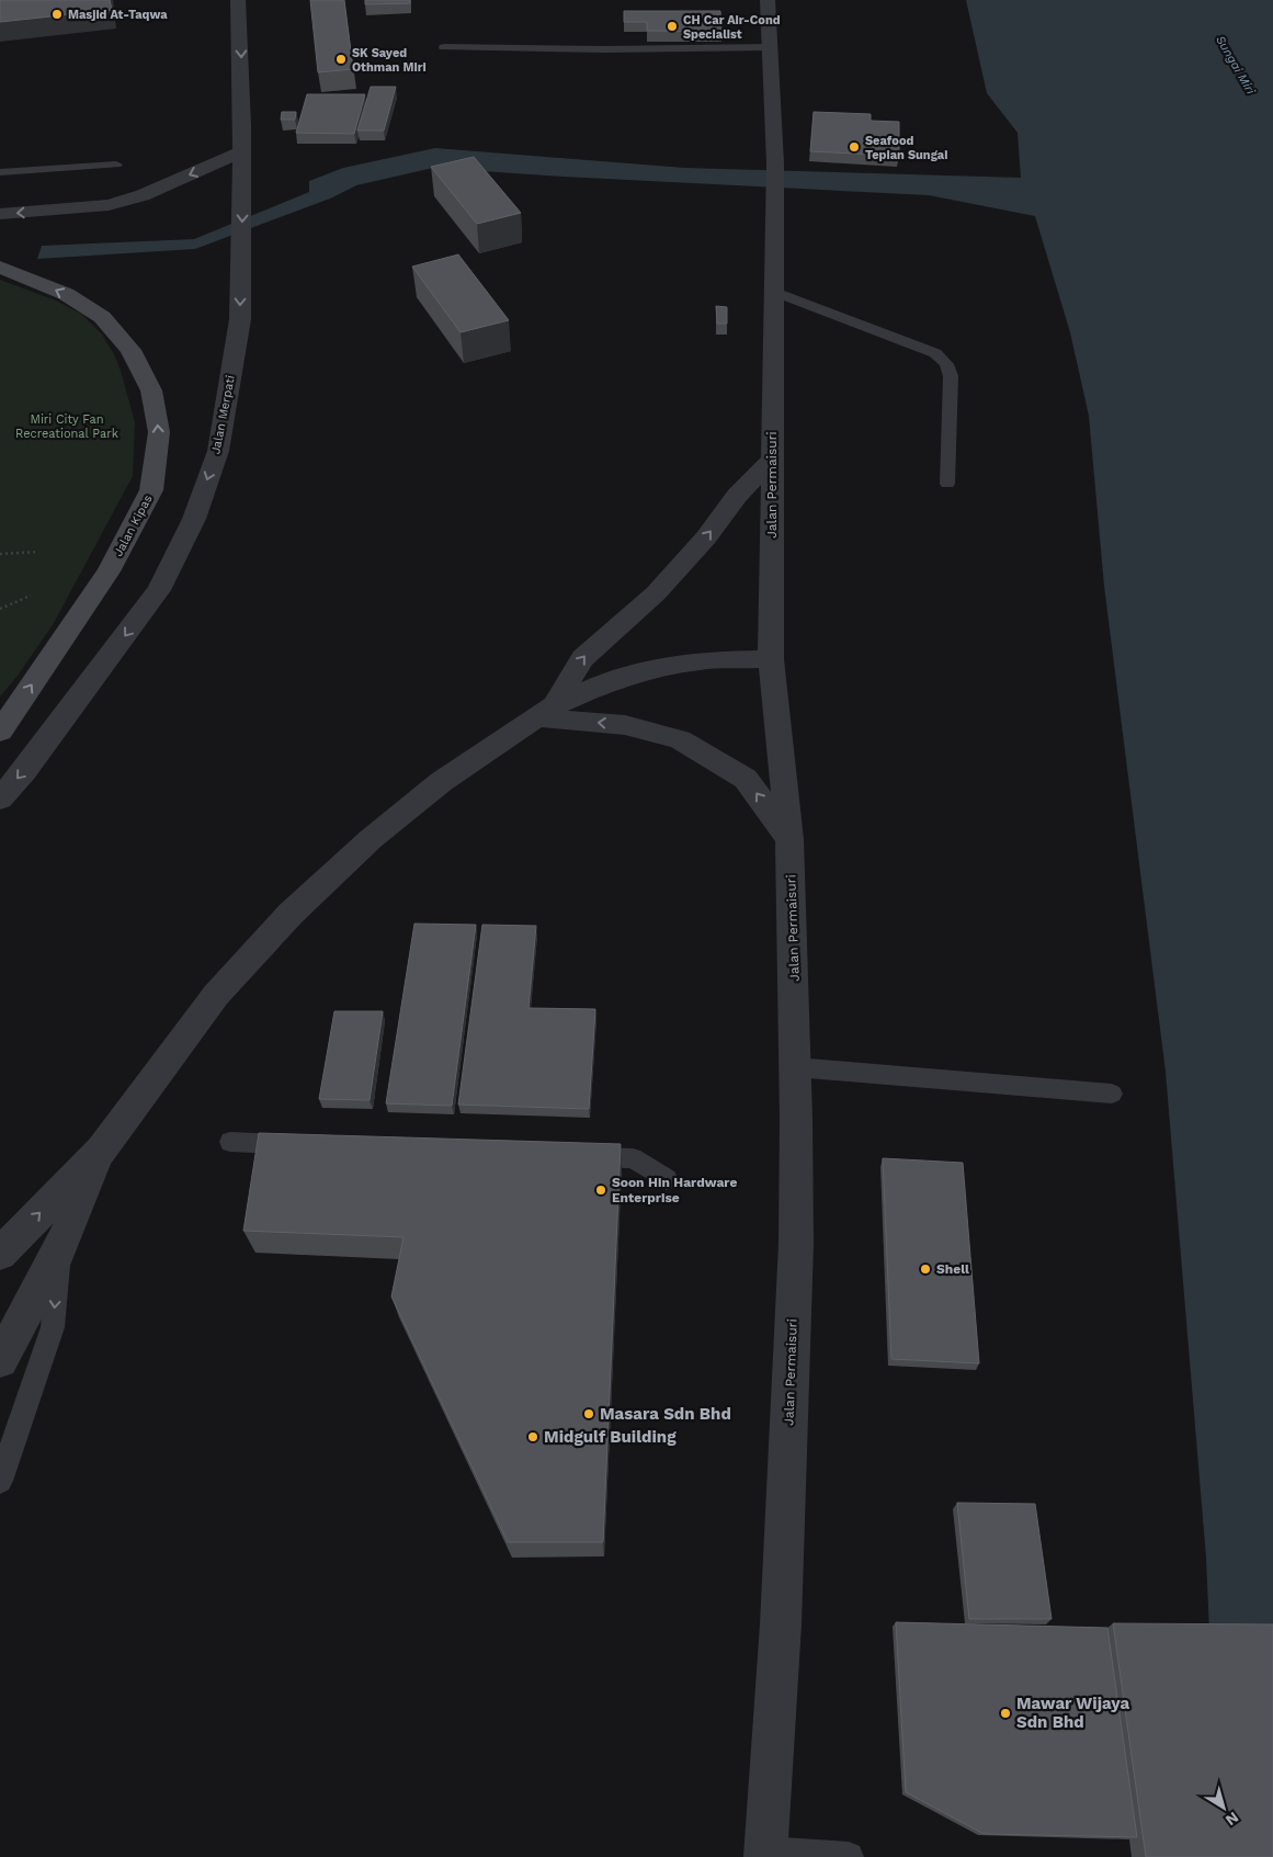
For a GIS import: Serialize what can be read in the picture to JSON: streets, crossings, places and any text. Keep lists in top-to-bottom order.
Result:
{
  "streets": {
    "main road": ["Jalan Kipas"],
    "street": ["Jalan Merpati", "Jalan Permaisuri"]
  },
  "one_way": ["Jalan Merpati"],
  "water": ["Sungai Miri"],
  "parks": ["Miri City Fan Recreational Park"],
  "places": [
    "Masjid At-Taqwa",
    "CH Car Air-Cond Specialist",
    "SK Sayed Othman Miri",
    "Seafood Tepian Sungai",
    "Soon Hin Hardware Enterprise",
    "Shell",
    "Masara Sdn Bhd",
    "Midgulf Building",
    "Mawar Wijaya Sdn Bhd"
  ],
  "north": "bottom right"
}
